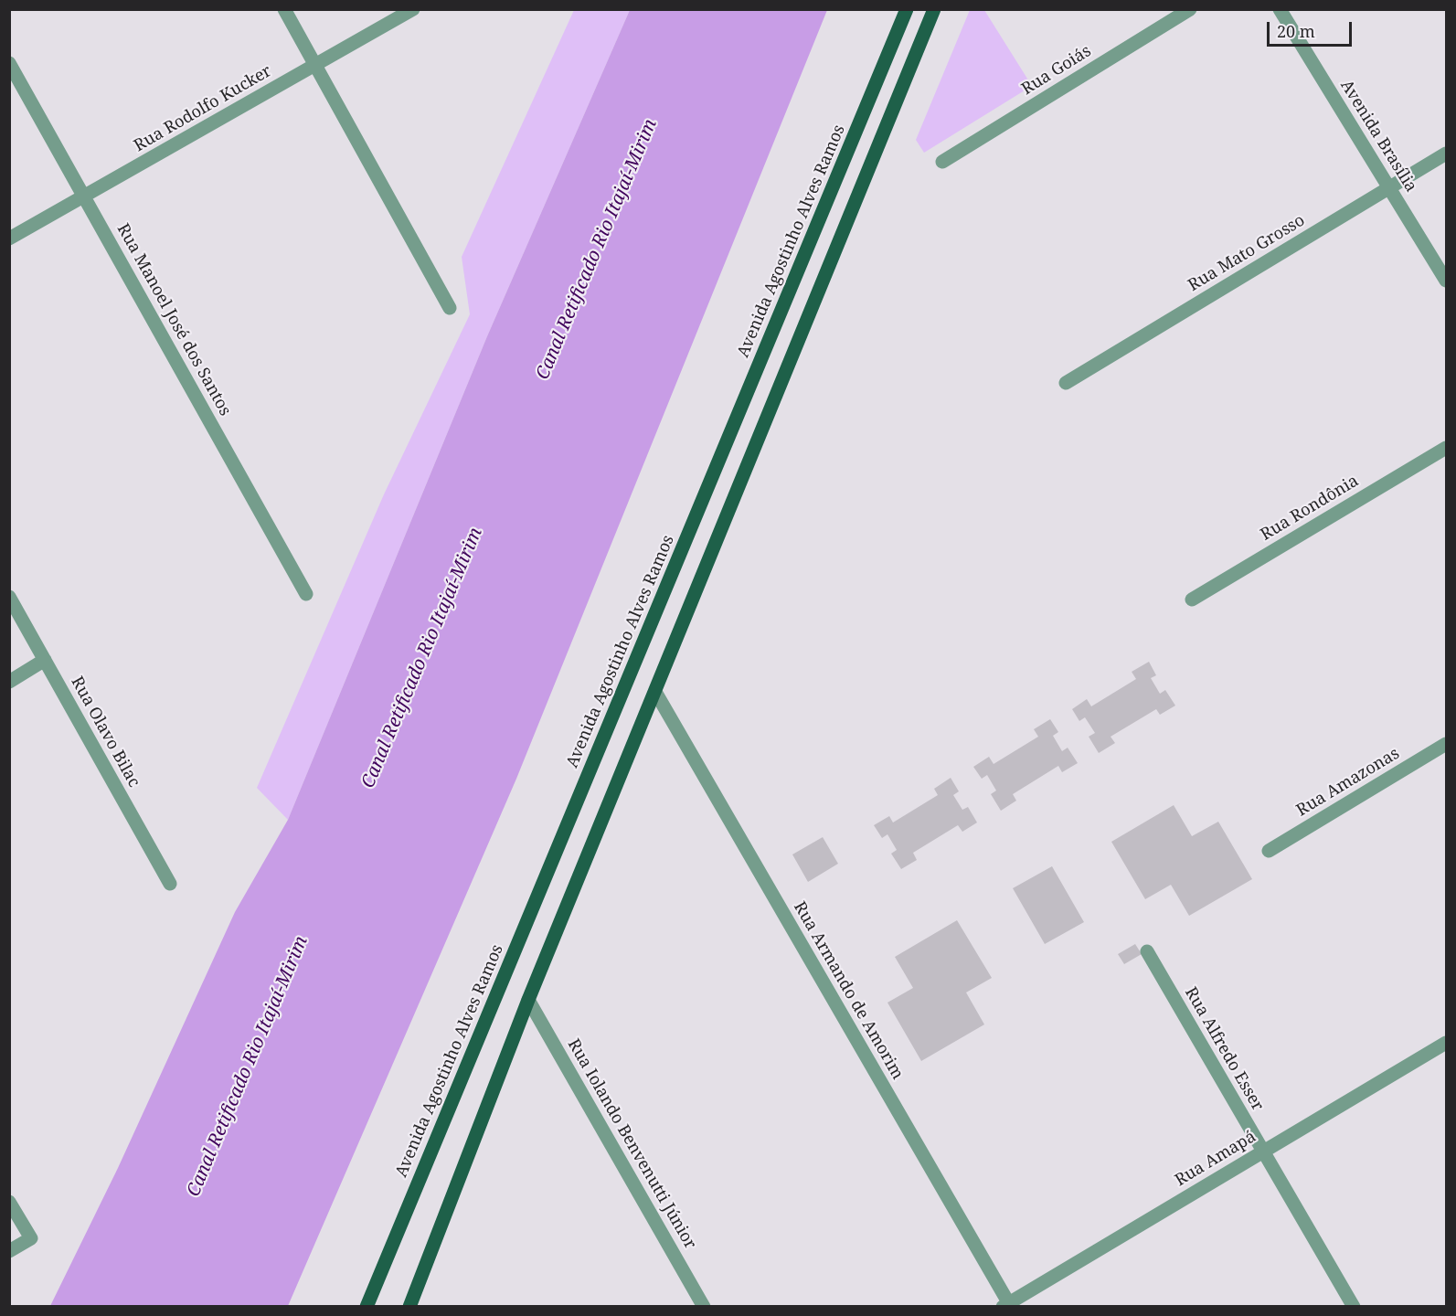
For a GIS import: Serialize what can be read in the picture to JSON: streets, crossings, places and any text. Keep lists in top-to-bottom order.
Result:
{
  "streets": {
    "main road": ["Avenida Agostinho Alves Ramos"],
    "street": [
      "Rua Goiás",
      "Rua Rodolfo Kucker",
      "Avenida Brasília",
      "Rua Mato Grosso",
      "Rua Manoel José dos Santos",
      "Rua Rondônia",
      "Rua Olavo Bilac",
      "Rua Amazonas",
      "Rua Armando de Amorim",
      "Rua Alfredo Esser",
      "Rua Iolando Benvenutti Júnior",
      "Rua Amapá"
    ]
  },
  "crossings": [
    ["Rua Rodolfo Kucker", "Rua Manoel José dos Santos"],
    ["Avenida Brasília", "Rua Mato Grosso"],
    ["Rua Armando de Amorim", "Rua Amapá"],
    ["Rua Alfredo Esser", "Rua Amapá"]
  ],
  "water": ["Canal Retificado Rio Itajaí-Mirim"],
  "scale_bar": "20 m"
}
